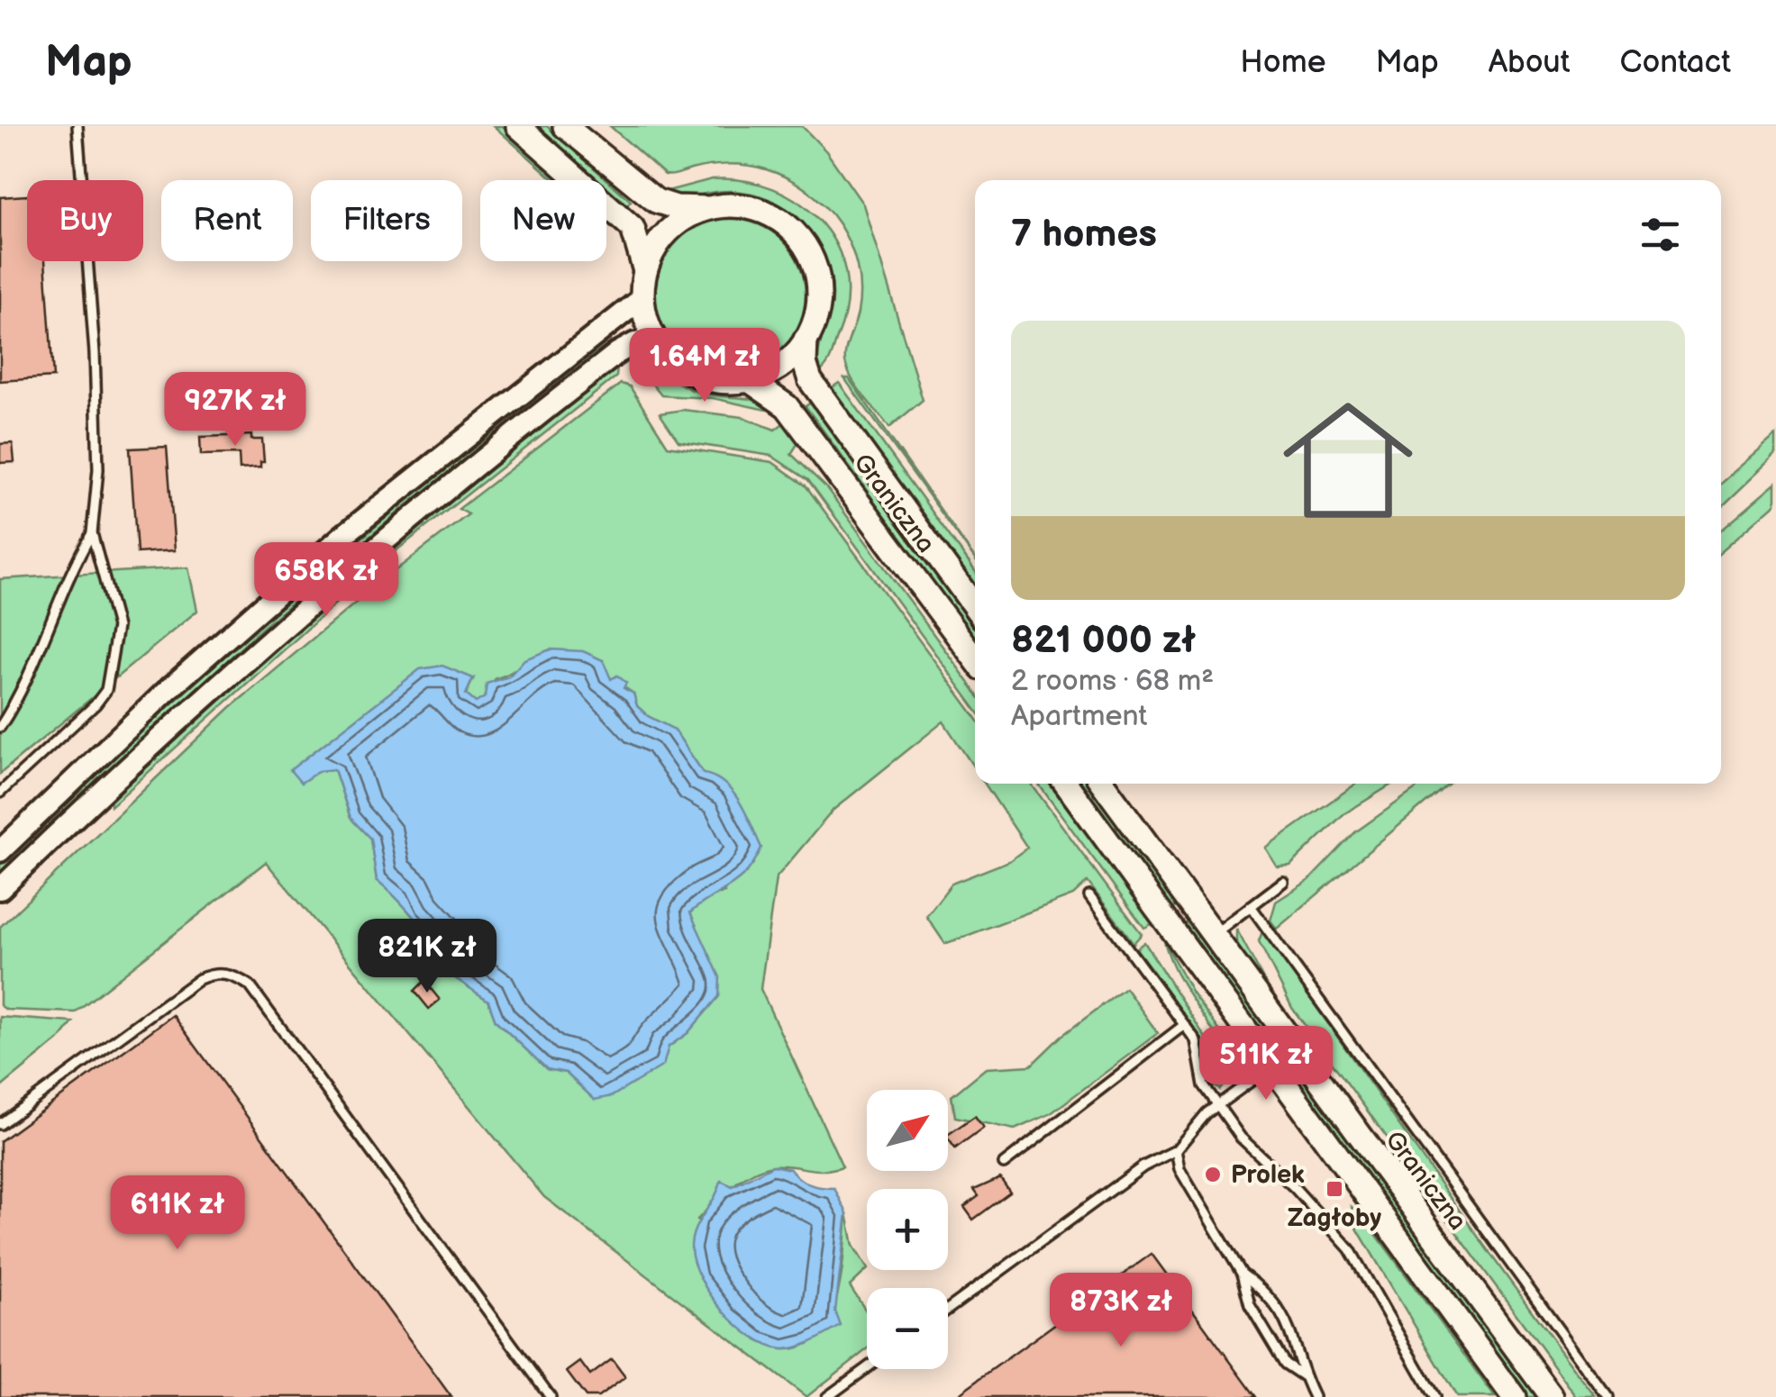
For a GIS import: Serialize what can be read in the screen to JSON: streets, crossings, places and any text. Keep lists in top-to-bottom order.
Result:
{
  "streets": {
    "main road": ["Graniczna"]
  },
  "places": {
    "other": ["Prolek"],
    "transit": ["Zagłoby"]
  },
  "north": "top right",
  "page": {
    "header": "Map",
    "nav": [
      "Home",
      "Map",
      "About",
      "Contact"
    ],
    "chip": [
      "Buy",
      "Rent",
      "Filters",
      "New"
    ],
    "heading": "7 homes",
    "list": [
      {
        "name": "821 000 zł",
        "note": "2 rooms · 68 m² · Apartment"
      }
    ],
    "price": [
      "1.64M zł",
      "927K zł",
      "658K zł",
      "821K zł",
      "511K zł",
      "611K zł",
      "873K zł"
    ],
    "map_buttons": ["+", "−"]
  }
}
